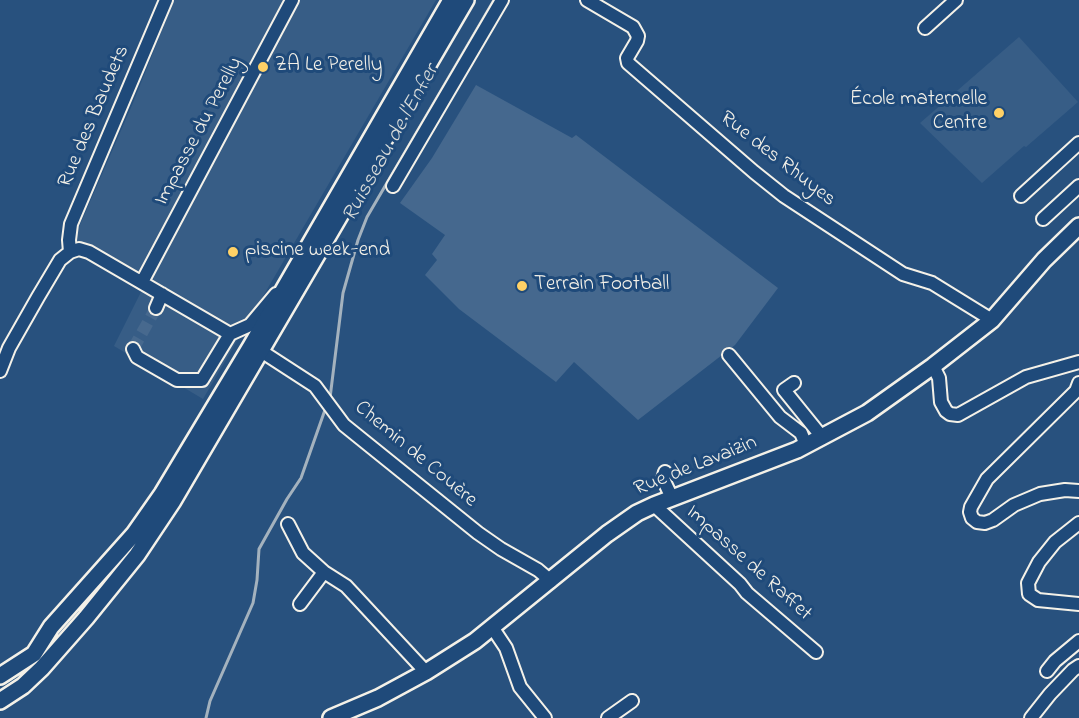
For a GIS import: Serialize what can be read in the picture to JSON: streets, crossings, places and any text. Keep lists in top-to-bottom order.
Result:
{
  "streets": {
    "main road": ["Rue de Lavaizin"],
    "street": [
      "Rue des Baudets",
      "Impasse du Perelly",
      "Rue des Rhuyes",
      "Chemin de Couère",
      "Impasse de Raffet"
    ]
  },
  "crossings": [
    ["Rue des Rhuyes", "Rue de Lavaizin"],
    ["Chemin de Couère", "Rue de Lavaizin"],
    ["Rue de Lavaizin", "Impasse de Raffet"]
  ],
  "water": ["Ruisseau de l'Enfer"],
  "places": [
    "ZA Le Perelly",
    "École maternelle Centre",
    "piscine week-end",
    "Terrain Football"
  ]
}
